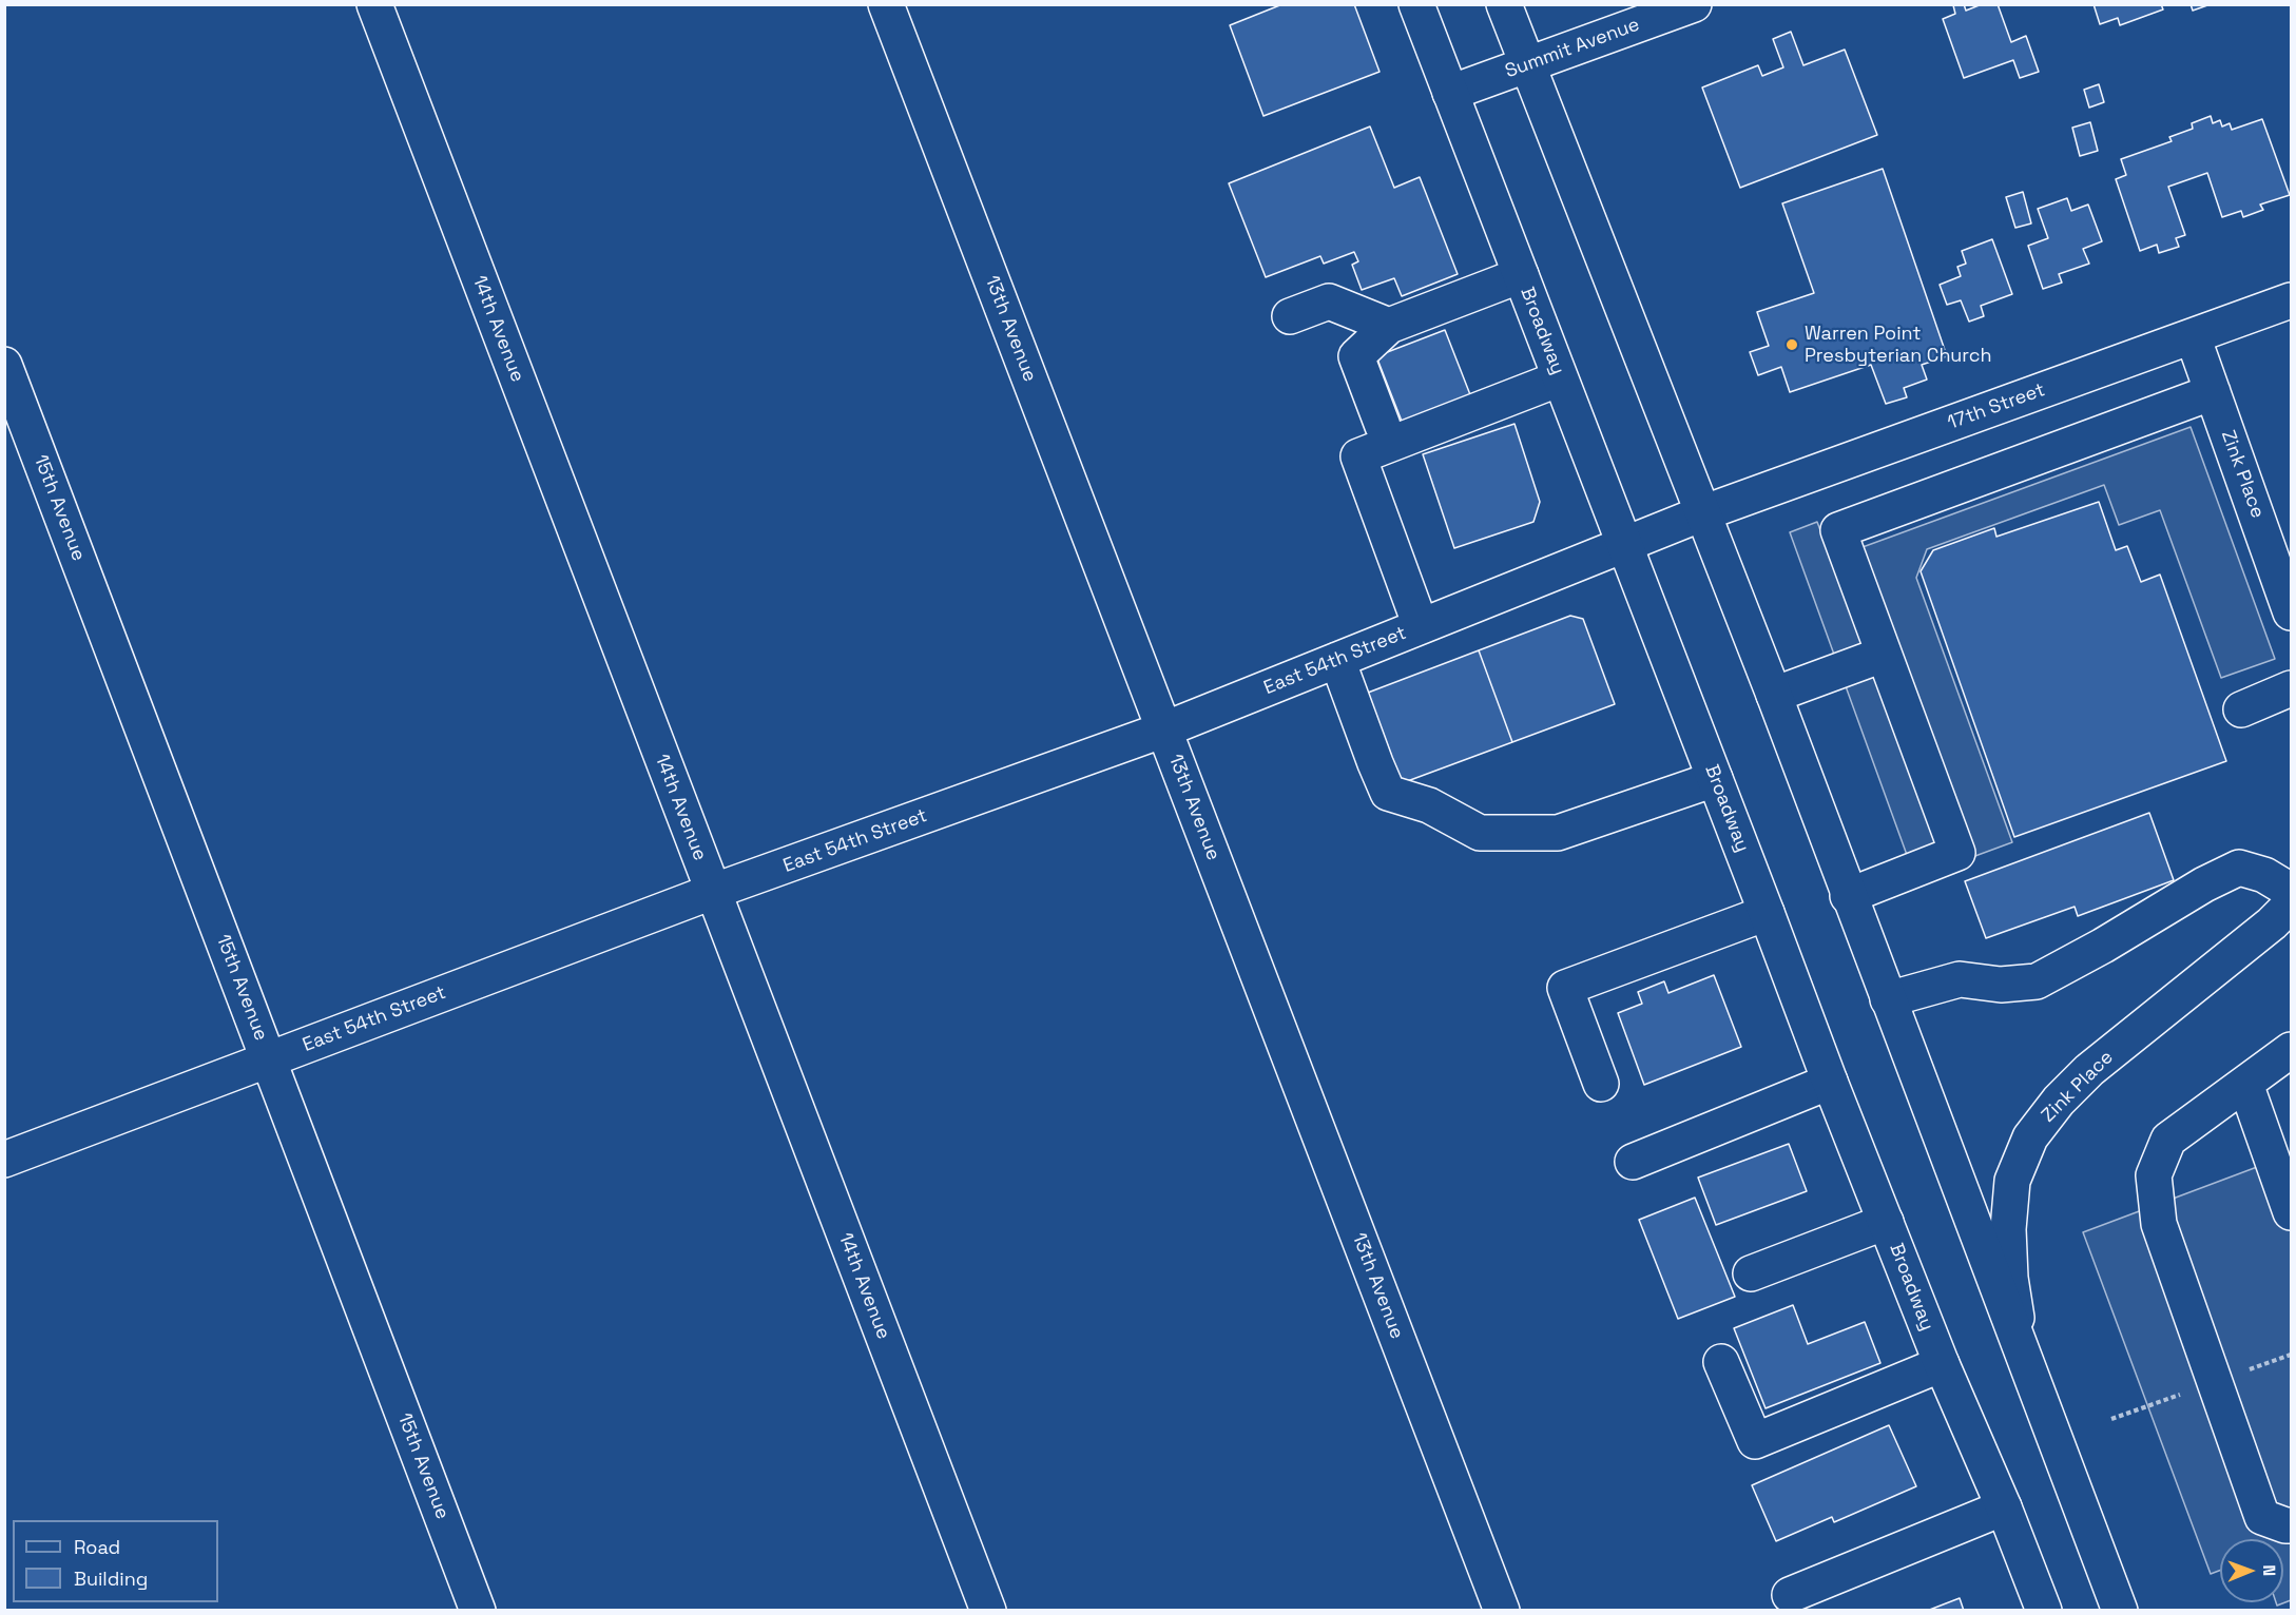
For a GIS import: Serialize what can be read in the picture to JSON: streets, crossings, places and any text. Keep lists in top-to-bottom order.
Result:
{
  "streets": {
    "street": [
      "Summit Avenue",
      "14th Avenue",
      "13th Avenue",
      "Broadway",
      "17th Street",
      "Zink Place",
      "15th Avenue",
      "East 54th Street"
    ]
  },
  "crossings": [
    ["Summit Avenue", "Broadway"],
    ["14th Avenue", "East 54th Street"],
    ["13th Avenue", "East 54th Street"],
    ["Broadway", "East 54th Street"],
    ["17th Street", "Zink Place"],
    ["17th Street", "East 54th Street"],
    ["15th Avenue", "East 54th Street"]
  ],
  "places": ["Warren Point Presbyterian Church"],
  "legend": ["Road", "Building"],
  "north": "right"
}
